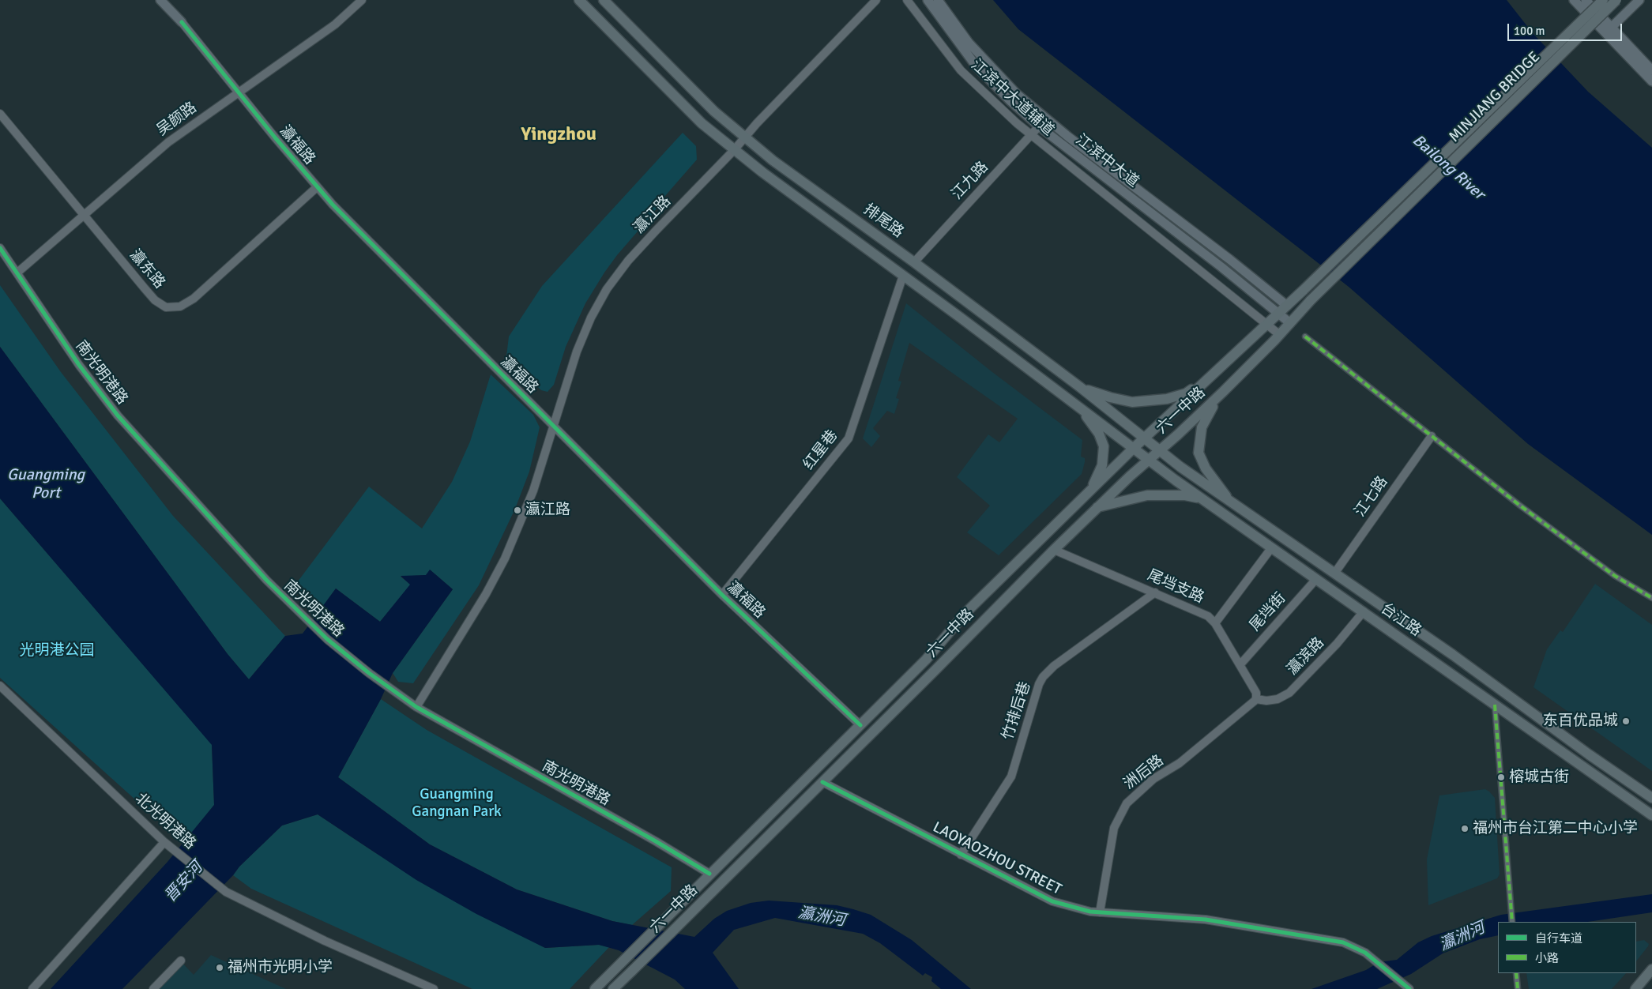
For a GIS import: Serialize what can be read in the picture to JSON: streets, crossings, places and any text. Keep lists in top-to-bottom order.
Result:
{
  "streets": {
    "main road": [
      "MINJIANG BRIDGE",
      "江滨中大道",
      "排尾路",
      "六一中路",
      "台江路"
    ],
    "street": [
      "江滨中大道辅道",
      "吴颜路",
      "瀛福路",
      "江九路",
      "瀛江路",
      "瀛东路",
      "南光明港路",
      "红星巷",
      "江七路",
      "尾垱支路",
      "尾垱街",
      "瀛滨路",
      "竹排后巷",
      "洲后路",
      "北光明港路",
      "LAOYAOZHOU STREET"
    ]
  },
  "crossings": [
    ["MINJIANG BRIDGE", "江滨中大道"],
    ["MINJIANG BRIDGE", "六一中路"],
    ["江滨中大道辅道", "江九路"],
    ["江滨中大道辅道", "六一中路"],
    ["吴颜路", "瀛福路"],
    ["吴颜路", "瀛东路"],
    ["吴颜路", "南光明港路"],
    ["瀛福路", "瀛江路"],
    ["瀛福路", "瀛东路"],
    ["瀛福路", "六一中路"],
    ["瀛福路", "红星巷"],
    ["江滨中大道", "江九路"],
    ["江滨中大道", "六一中路"],
    ["江九路", "排尾路"],
    ["瀛江路", "排尾路"],
    ["瀛江路", "南光明港路"],
    ["排尾路", "六一中路"],
    ["排尾路", "台江路"],
    ["南光明港路", "六一中路"],
    ["六一中路", "尾垱支路"],
    ["六一中路", "台江路"],
    ["六一中路", "LAOYAOZHOU STREET"],
    ["江七路", "台江路"],
    ["尾垱支路", "尾垱街"],
    ["尾垱支路", "瀛滨路"],
    ["尾垱支路", "竹排后巷"],
    ["尾垱支路", "洲后路"],
    ["尾垱街", "台江路"],
    ["台江路", "瀛滨路"],
    ["瀛滨路", "洲后路"],
    ["竹排后巷", "LAOYAOZHOU STREET"],
    ["洲后路", "LAOYAOZHOU STREET"]
  ],
  "districts": ["Yingzhou"],
  "water": [
    "Bailong River",
    "Guangming Port",
    "晋安河",
    "瀛洲河"
  ],
  "parks": ["光明港公园", "Guangming Gangnan Park"],
  "places": [
    "瀛江路",
    "东百优品城",
    "榕城古街",
    "福州市台江第二中心小学",
    "福州市光明小学"
  ],
  "legend": ["自行车道", "小路"],
  "scale_bar": "100 m"
}
